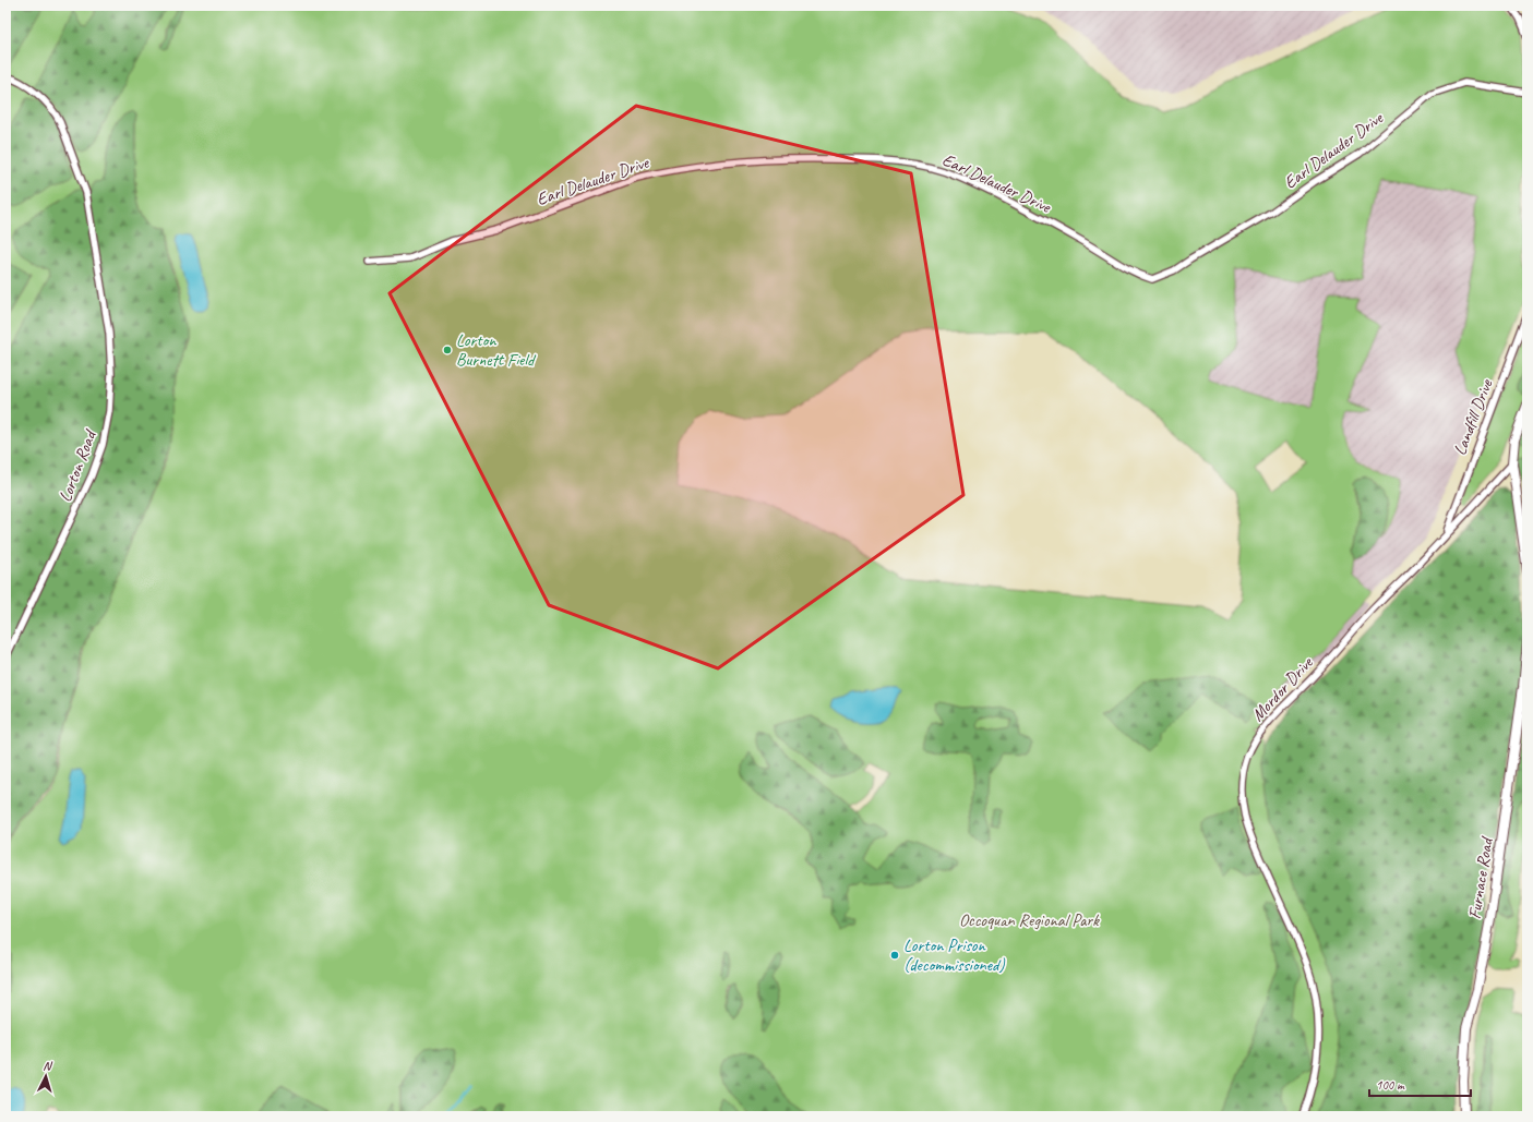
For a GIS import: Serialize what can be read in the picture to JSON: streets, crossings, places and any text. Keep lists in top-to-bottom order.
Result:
{
  "streets": {
    "main road": ["Furnace Road"],
    "street": [
      "Earl Delauder Drive",
      "Landfill Drive",
      "Lorton Road",
      "Mordor Drive"
    ]
  },
  "crossings": [
    ["Landfill Drive", "Mordor Drive"]
  ],
  "parks": ["Occoquan Regional Park"],
  "places": ["Lorton Burnett Field", "Lorton Prison (decommissioned)"],
  "scale_bar": "100 m",
  "north": "top"
}
